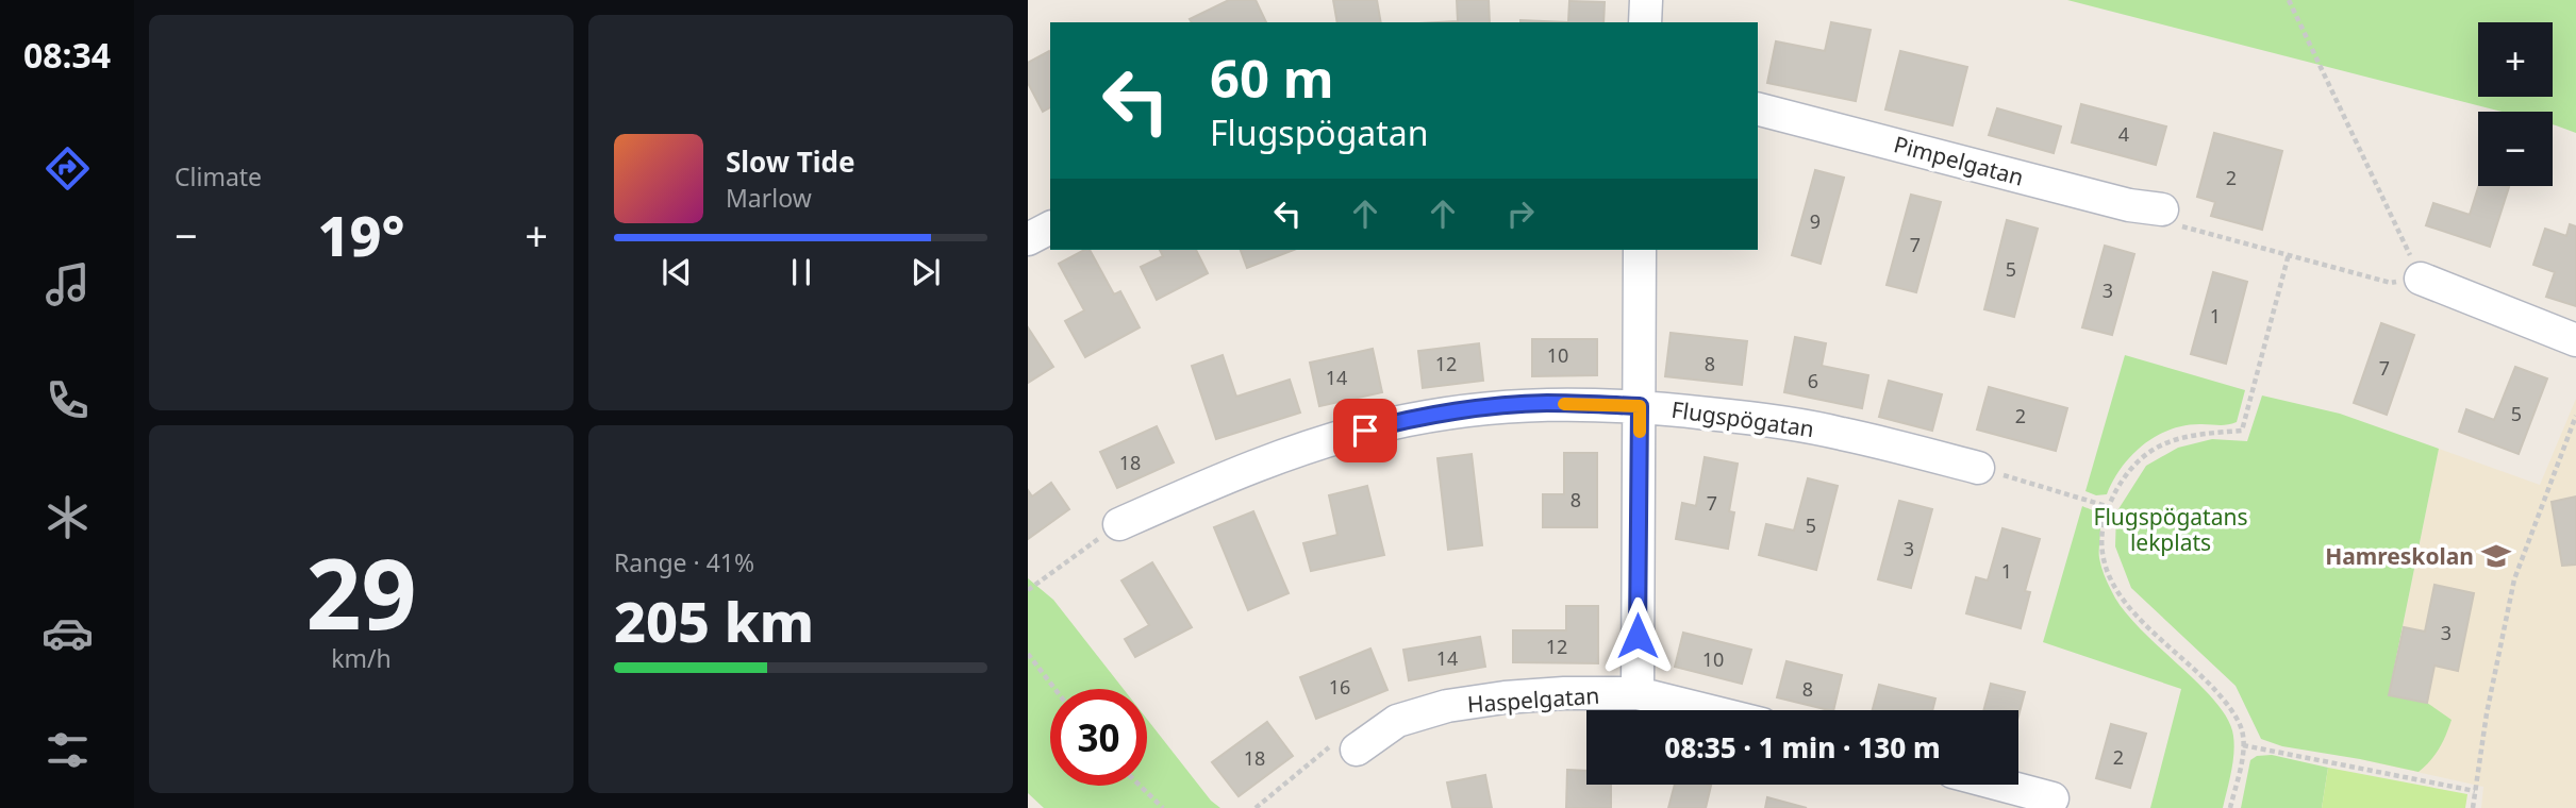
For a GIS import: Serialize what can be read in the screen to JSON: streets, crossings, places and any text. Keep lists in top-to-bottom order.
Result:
{
  "streets": {
    "street": ["Pimpelgatan", "Flugspögatan", "Haspelgatan"]
  },
  "parks": ["Flugspögatans lekplats"],
  "places": {
    "school or university": ["Hamreskolan"]
  },
  "house_numbers": [
    "4",
    "2",
    "9",
    "7",
    "5",
    "3",
    "1",
    "10",
    "12",
    "8",
    "7",
    "14",
    "6",
    "5",
    "2",
    "18",
    "8",
    "7",
    "5",
    "3",
    "1",
    "3",
    "12",
    "14",
    "10",
    "16",
    "8",
    "2",
    "18"
  ],
  "page": {
    "tabs": "08:34",
    "tile": [
      "Climate",
      ["29", "km/h"],
      ["Range · 41%", "205 km"]
    ],
    "map_buttons": ["+", "−"],
    "turn": ["60 m", "Flugspögatan"],
    "song": ["Slow Tide", "Marlow"],
    "heat": ["−", "19°", "+"],
    "limit": "30",
    "trip": "08:35 · 1 min · 130 m"
  }
}
